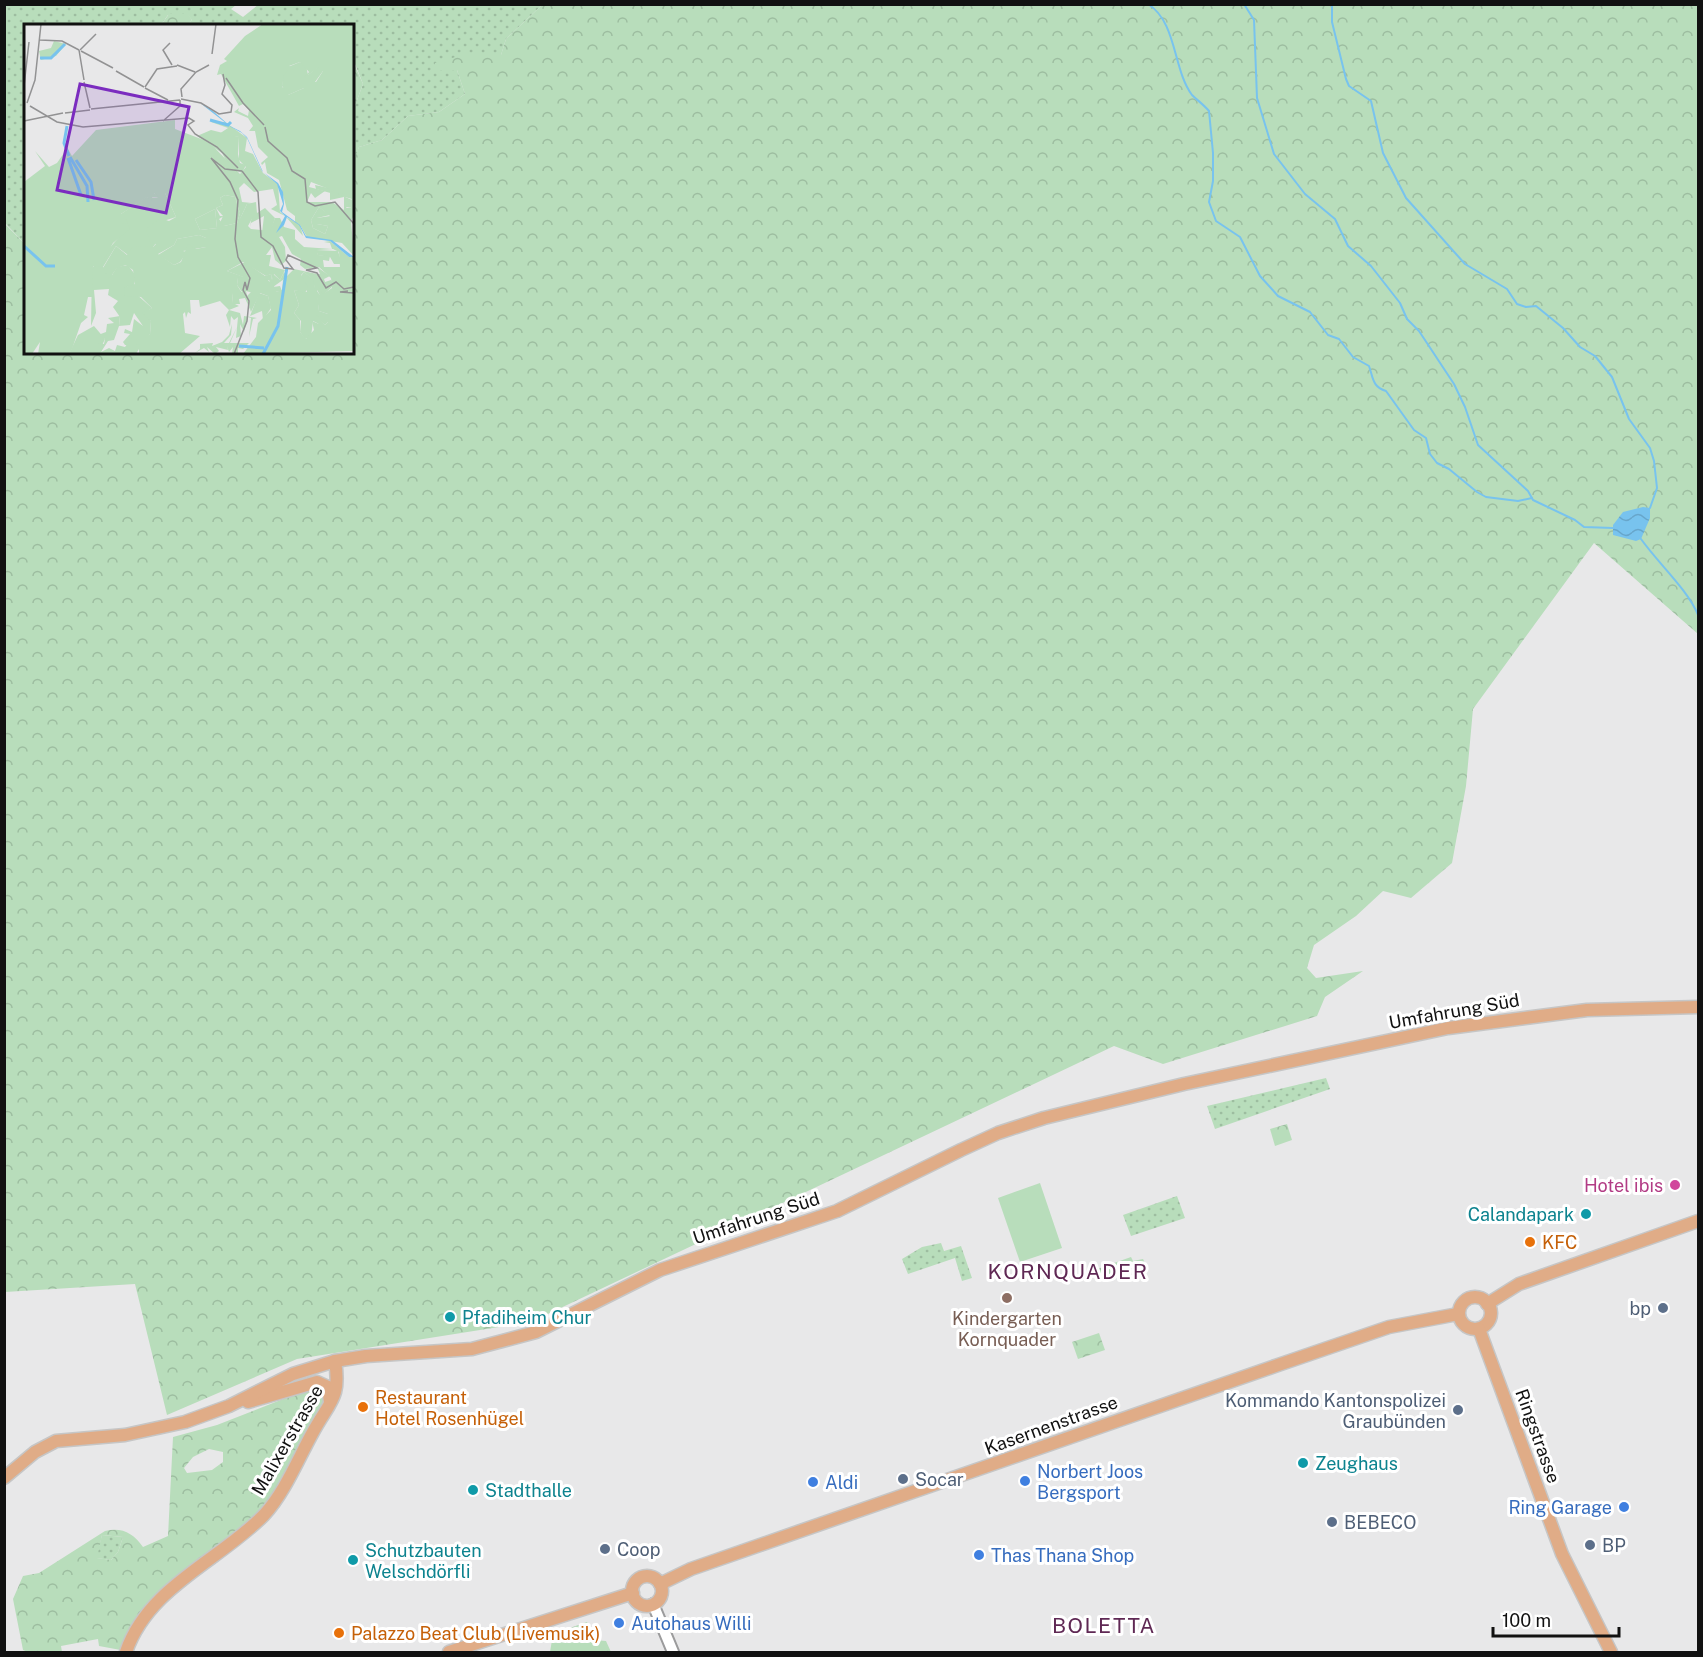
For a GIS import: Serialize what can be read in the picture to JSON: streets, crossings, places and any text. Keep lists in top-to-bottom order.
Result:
{
  "streets": {
    "main road": [
      "Umfahrung Süd",
      "Kasernenstrasse",
      "Ringstrasse",
      "Malixerstrasse"
    ]
  },
  "crossings": [
    ["Umfahrung Süd", "Malixerstrasse"],
    ["Kasernenstrasse", "Ringstrasse"]
  ],
  "districts": ["KORNQUADER", "BOLETTA"],
  "places": [
    "Hotel ibis",
    "Calandapark",
    "KFC",
    "Kindergarten Kornquader",
    "bp",
    "Pfadiheim Chur",
    "Restaurant Hotel Rosenhügel",
    "Kommando Kantonspolizei Graubünden",
    "Zeughaus",
    "Socar",
    "Norbert Joos Bergsport",
    "Aldi",
    "Stadthalle",
    "Ring Garage",
    "BEBECO",
    "BP",
    "Coop",
    "Thas Thana Shop",
    "Schutzbauten Welschdörfli",
    "Autohaus Willi",
    "Palazzo Beat Club (Livemusik)"
  ],
  "scale_bar": "100 m"
}
